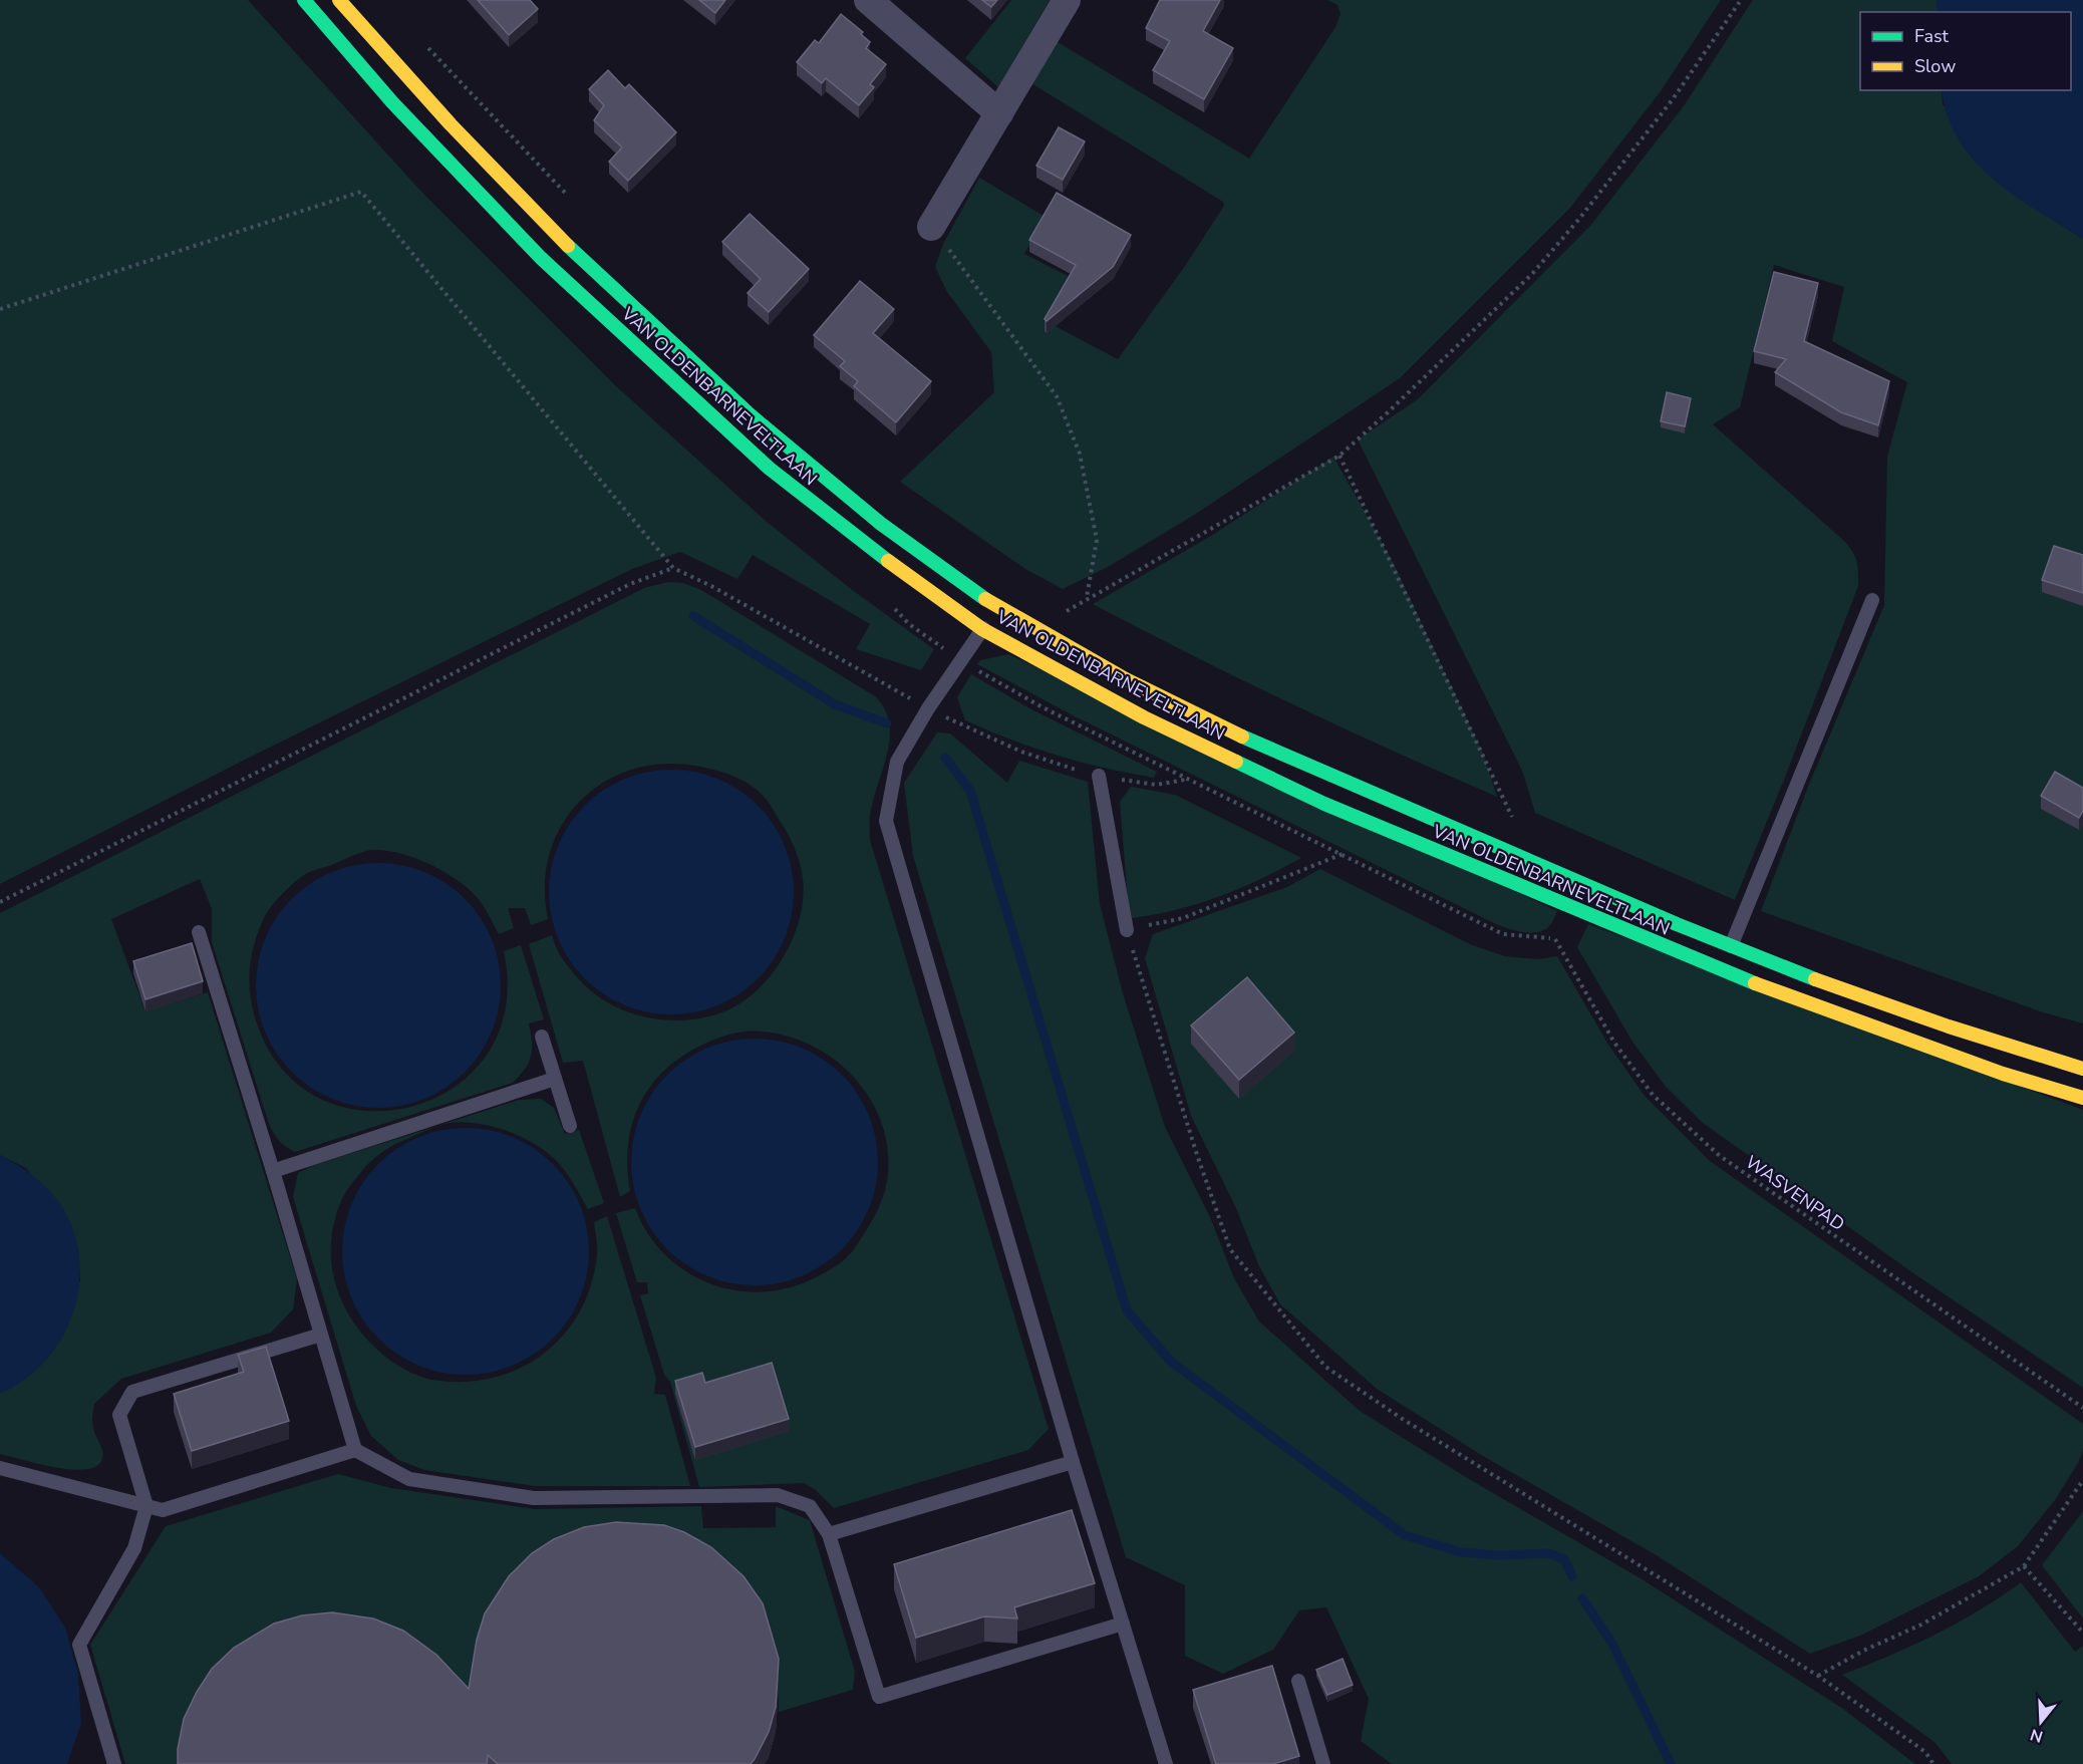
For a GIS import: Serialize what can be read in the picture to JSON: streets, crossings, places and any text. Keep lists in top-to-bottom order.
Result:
{
  "streets": {
    "main road": ["VAN OLDENBARNEVELTLAAN"],
    "path": ["WASVENPAD"]
  },
  "legend": ["Fast", "Slow"],
  "north": "bottom"
}
